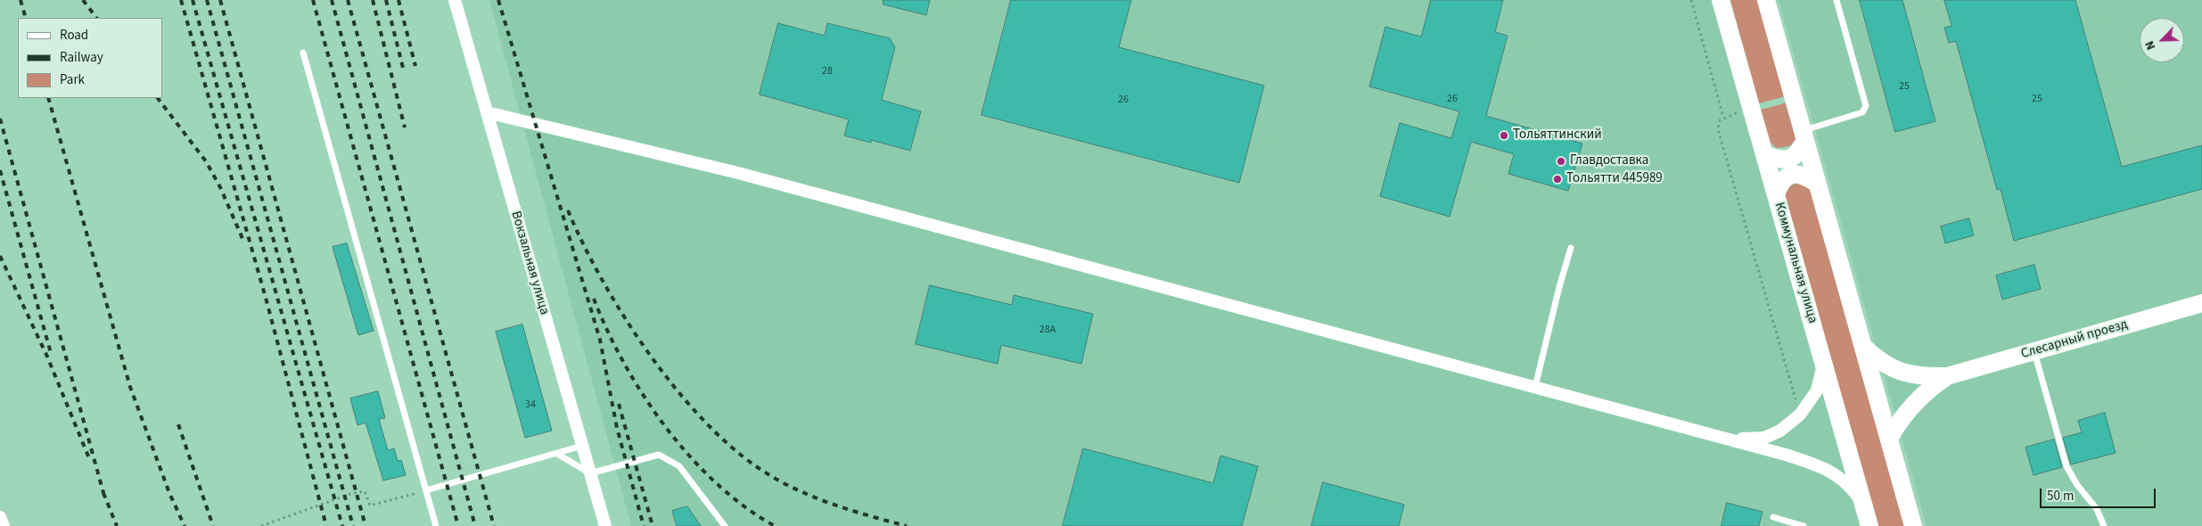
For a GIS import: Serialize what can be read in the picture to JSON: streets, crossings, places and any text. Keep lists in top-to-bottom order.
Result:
{
  "streets": {
    "main road": ["Коммунальная улица", "Слесарный проезд"],
    "street": ["Вокзальная улица"]
  },
  "places": ["Тольяттинский", "Главдоставка", "Тольятти 445989"],
  "house_numbers": [
    "28",
    "25",
    "26",
    "25",
    "26",
    "28А",
    "34"
  ],
  "legend": ["Road", "Railway", "Park"],
  "scale_bar": "50 m",
  "north": "bottom left"
}
